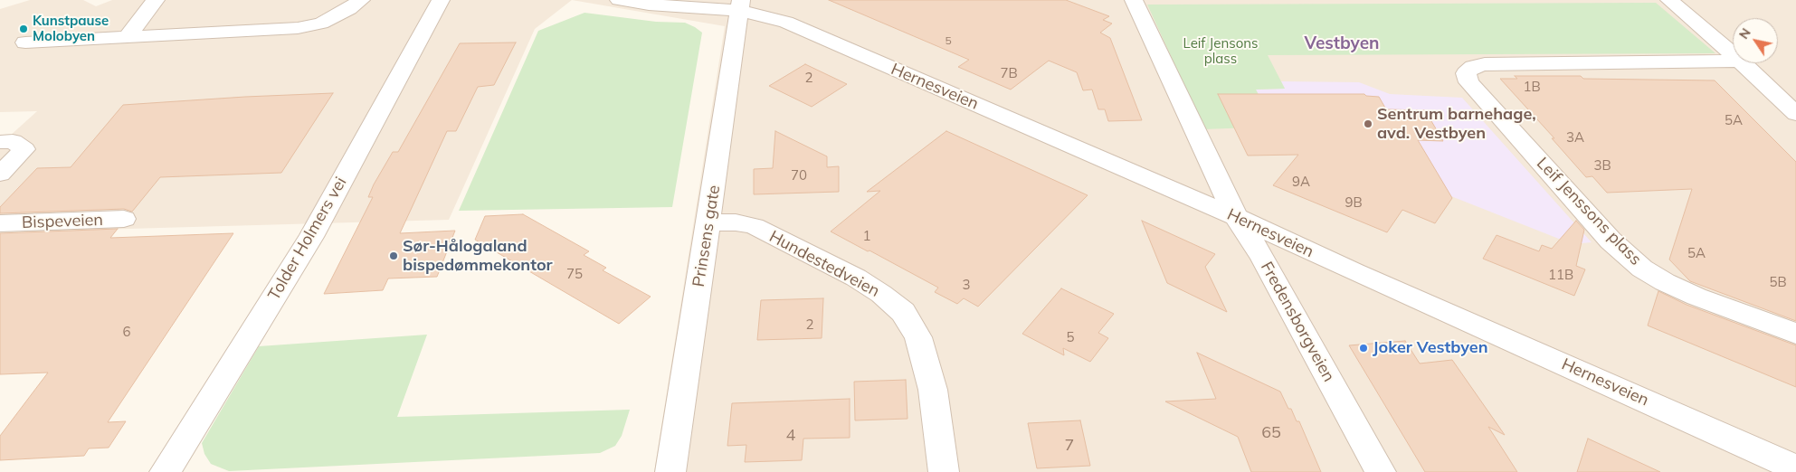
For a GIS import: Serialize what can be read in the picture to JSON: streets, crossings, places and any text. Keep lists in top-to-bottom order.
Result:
{
  "streets": {
    "street": [
      "Hernesveien",
      "Leif Jenssons plass",
      "Bispeveien",
      "Prinsens gate",
      "Tolder Holmers vei",
      "Hundestedveien",
      "Fredensborgveien"
    ]
  },
  "crossings": [
    ["Hernesveien", "Prinsens gate"],
    ["Hernesveien", "Fredensborgveien"],
    ["Prinsens gate", "Hundestedveien"]
  ],
  "districts": ["Vestbyen"],
  "parks": ["Leif Jensons plass"],
  "places": [
    "Kunstpause Molobyen",
    "Sentrum barnehage, avd. Vestbyen",
    "Sør-Hålogaland bispedømmekontor",
    "Joker Vestbyen"
  ],
  "house_numbers": [
    "5",
    "7B",
    "2",
    "1B",
    "5A",
    "3A",
    "3B",
    "70",
    "9A",
    "9B",
    "1",
    "5A",
    "75",
    "11B",
    "5B",
    "3",
    "2",
    "6",
    "5",
    "65",
    "4",
    "7"
  ],
  "north": "top left"
}
